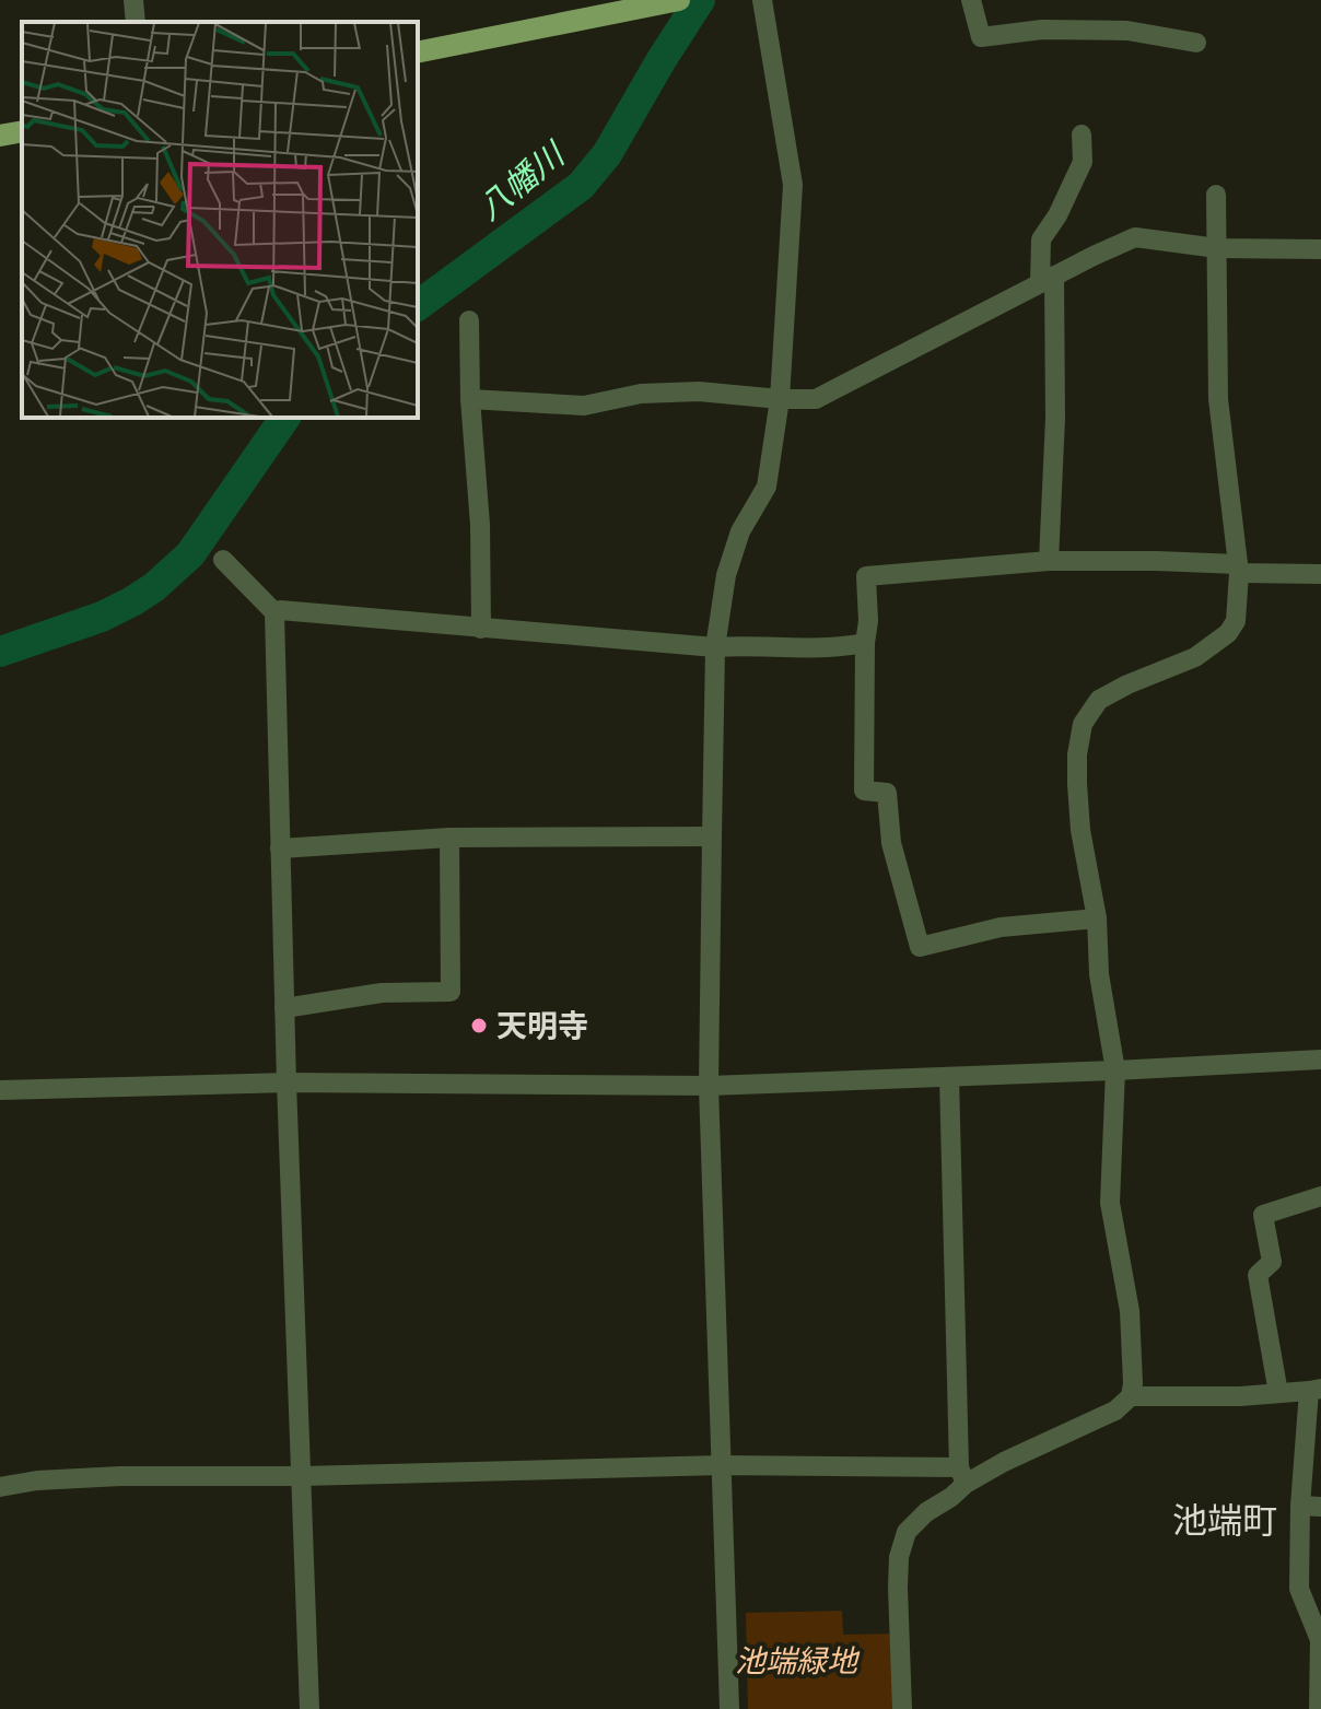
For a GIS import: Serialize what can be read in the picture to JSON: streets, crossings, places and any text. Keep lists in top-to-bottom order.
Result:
{
  "districts": ["池端町"],
  "water": ["八幡川"],
  "parks": ["池端緑地"],
  "places": ["天明寺"]
}
